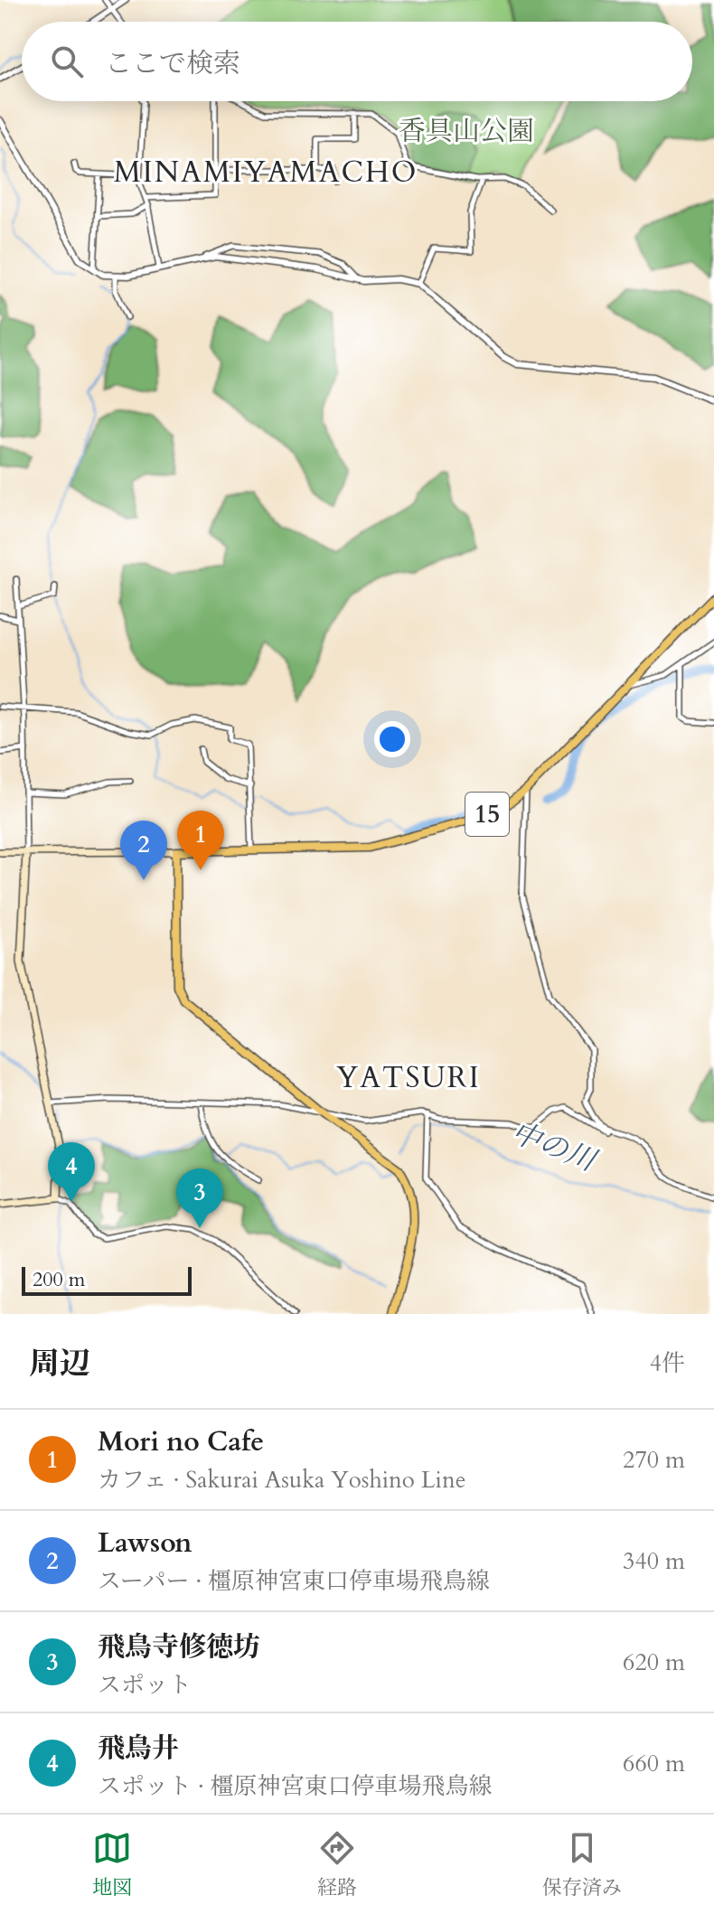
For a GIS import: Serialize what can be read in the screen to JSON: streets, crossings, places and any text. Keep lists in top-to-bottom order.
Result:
{
  "streets": {
    "main road": ["15"]
  },
  "districts": ["MINAMIYAMACHO", "YATSURI"],
  "water": ["中の川"],
  "parks": ["香具山公園"],
  "scale_bar": "200 m",
  "page": {
    "search": "ここで検索",
    "pins": [
      "1",
      "2",
      "4",
      "3"
    ],
    "scale": "200 m",
    "heading": ["周辺", "4件"],
    "list": [
      {
        "mark": "1",
        "name": "Mori no Cafe",
        "note": "カフェ · Sakurai Asuka Yoshino Line",
        "value": "270 m"
      },
      {
        "mark": "2",
        "name": "Lawson",
        "note": "スーパー · 橿原神宮東口停車場飛鳥線",
        "value": "340 m"
      },
      {
        "mark": "3",
        "name": "飛鳥寺修徳坊",
        "note": "スポット",
        "value": "620 m"
      },
      {
        "mark": "4",
        "name": "飛鳥井",
        "note": "スポット · 橿原神宮東口停車場飛鳥線",
        "value": "660 m"
      }
    ],
    "nav": ["地図", "経路", "保存済み"]
  }
}
